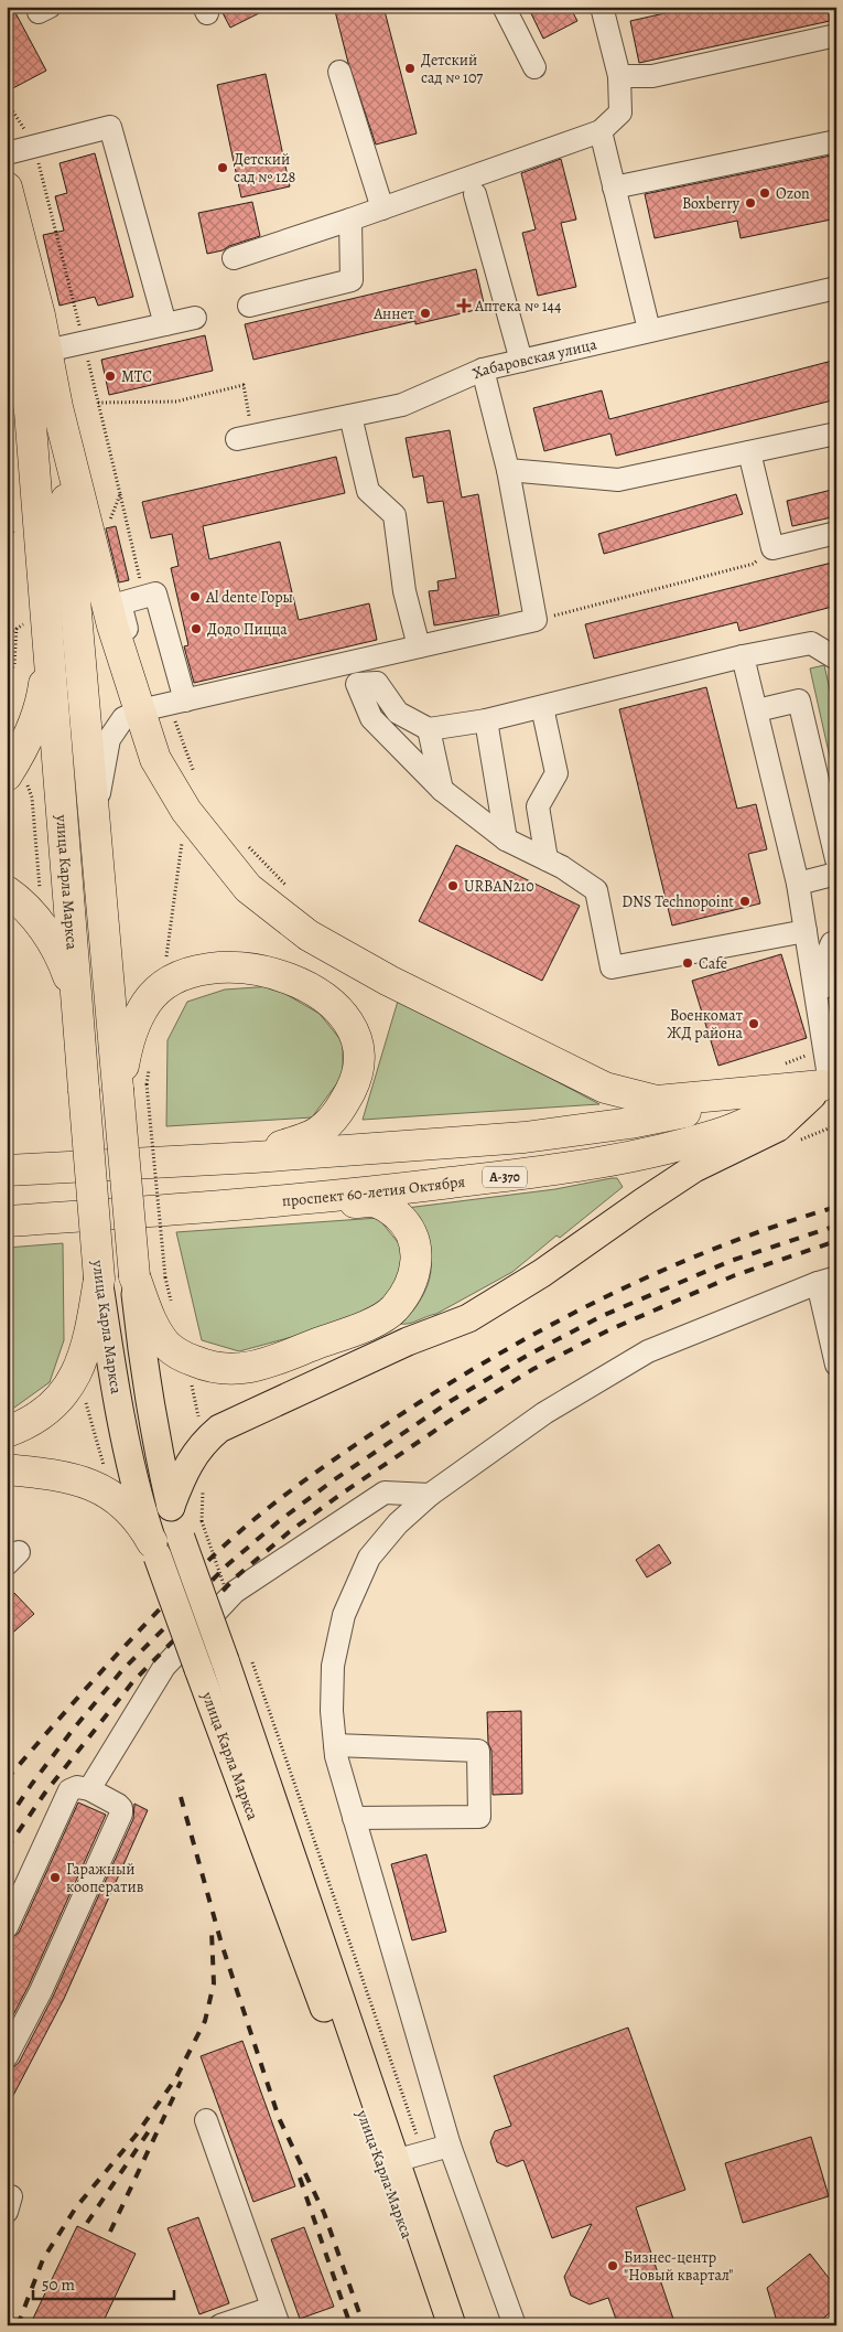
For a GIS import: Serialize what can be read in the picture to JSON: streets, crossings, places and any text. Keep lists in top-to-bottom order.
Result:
{
  "streets": {
    "highway": ["улица Карла Маркса", "А-370", "проспект 60-летия Октября"],
    "street": ["Хабаровская улица"]
  },
  "places": {
    "other": [
      "Детский сад № 107",
      "Детский сад № 128",
      "Ozon",
      "Boxberry",
      "Аннет",
      "МТС",
      "Al dente Горы",
      "Додо Пицца",
      "URBAN210",
      "DNS Technopoint",
      "Cafe",
      "Военкомат ЖД района",
      "Гаражный кооператив",
      "Бизнес-центр \"Новый квартал\""
    ],
    "health": ["Аптека № 144"]
  },
  "scale_bar": "50 m"
}
